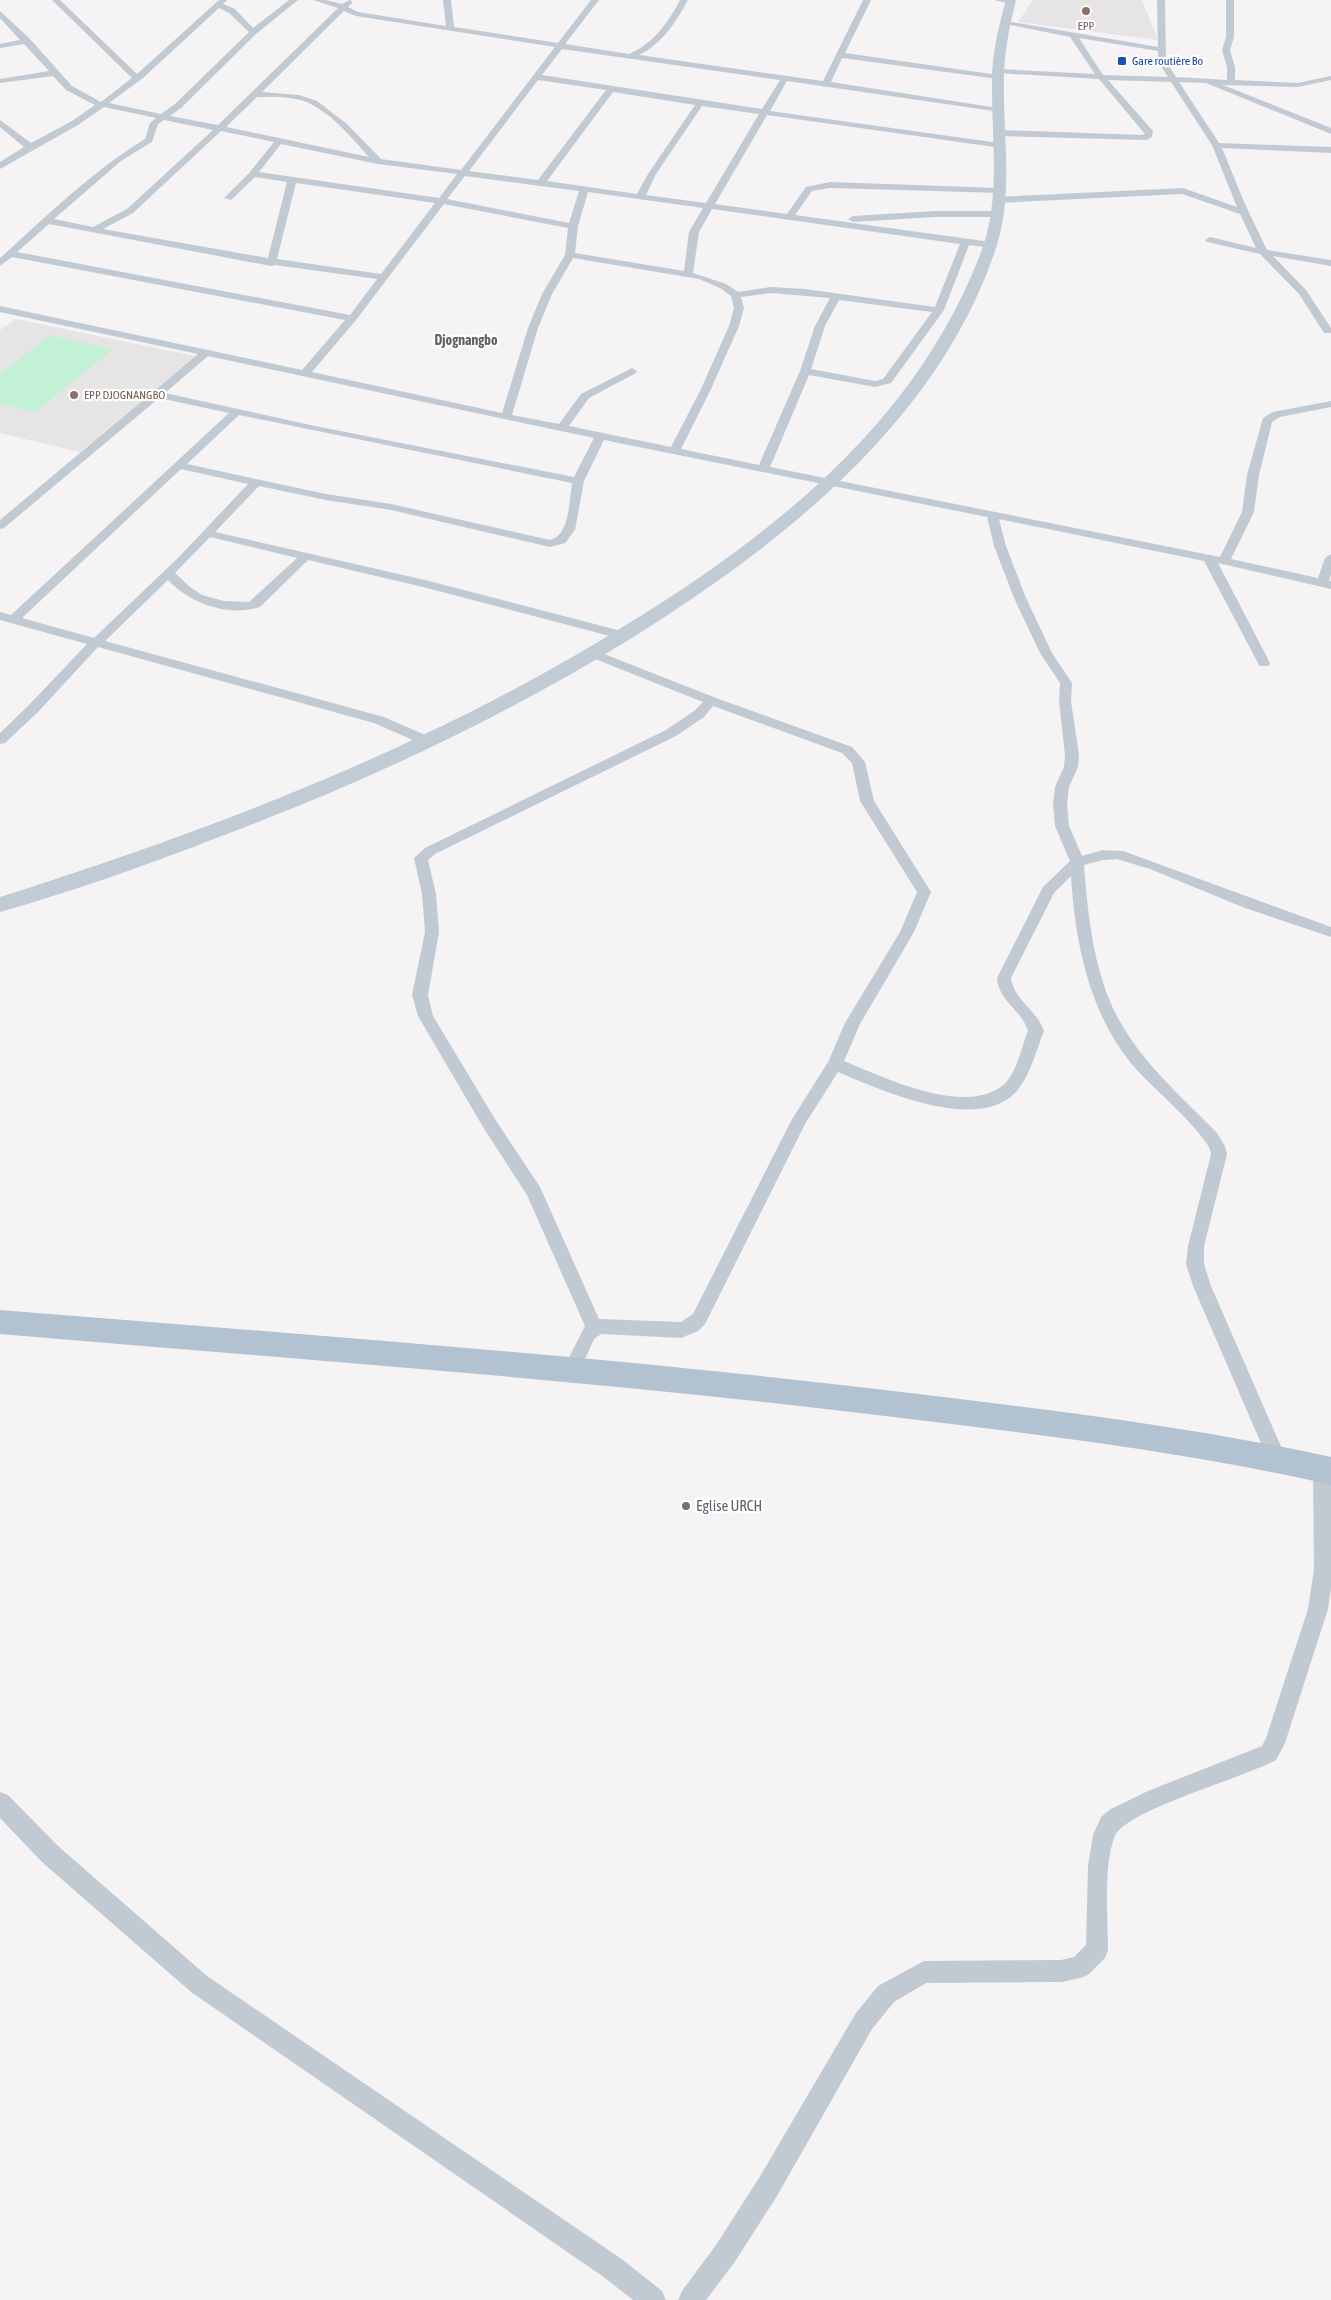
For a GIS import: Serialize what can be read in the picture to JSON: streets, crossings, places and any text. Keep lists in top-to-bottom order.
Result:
{
  "districts": ["Djognangbo"],
  "places": {
    "other": ["EPP", "EPP DJOGNANGBO", "Eglise URCH"],
    "transit": ["Gare routière Bo"]
  }
}
